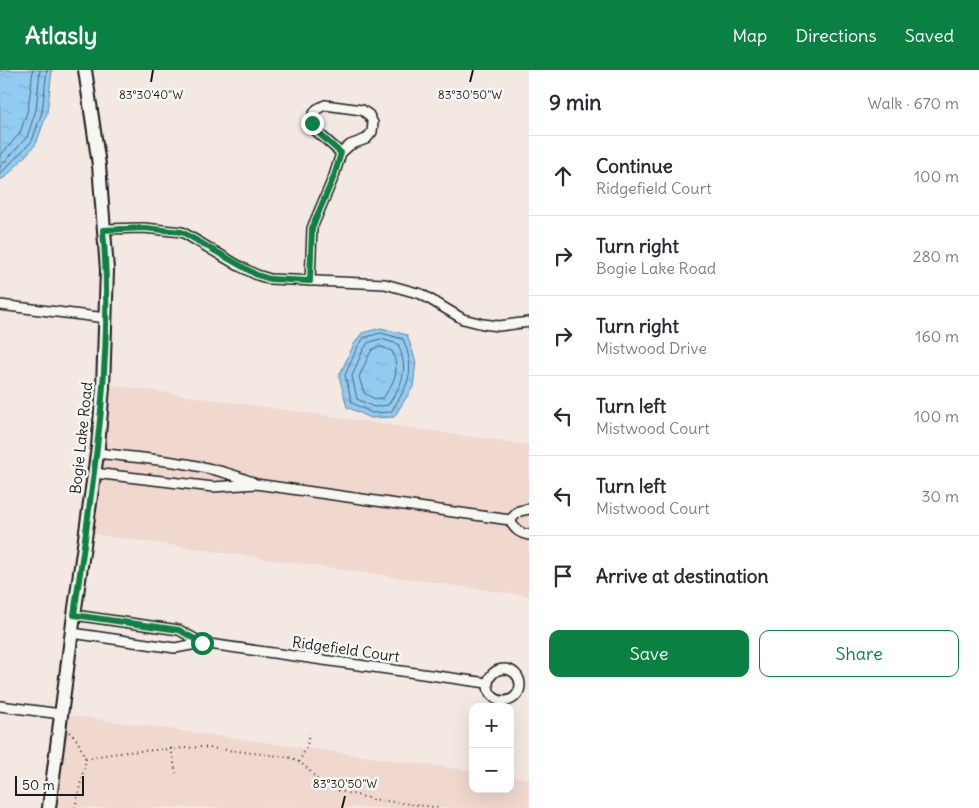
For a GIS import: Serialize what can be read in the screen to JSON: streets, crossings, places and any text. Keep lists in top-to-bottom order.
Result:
{
  "streets": {
    "main road": ["Bogie Lake Road"],
    "street": ["Ridgefield Court"]
  },
  "crossings": [
    ["Bogie Lake Road", "Ridgefield Court"]
  ],
  "scale_bar": "50 m",
  "page": {
    "header": "Atlasly",
    "nav": ["Map", "Directions", "Saved"],
    "heading": ["9 min", "Walk · 670 m"],
    "list": [
      ["Continue", "Ridgefield Court", "100 m"],
      ["Turn right", "Bogie Lake Road", "280 m"],
      ["Turn right", "Mistwood Drive", "160 m"],
      ["Turn left", "Mistwood Court", "100 m"],
      ["Turn left", "Mistwood Court", "30 m"],
      "Arrive at destination"
    ],
    "buttons": ["Save", "Share"],
    "map_buttons": ["+", "−"],
    "scale": "50 m"
  },
  "coordinates": ["83°30'40\"W", "83°30'50\"W"]
}
